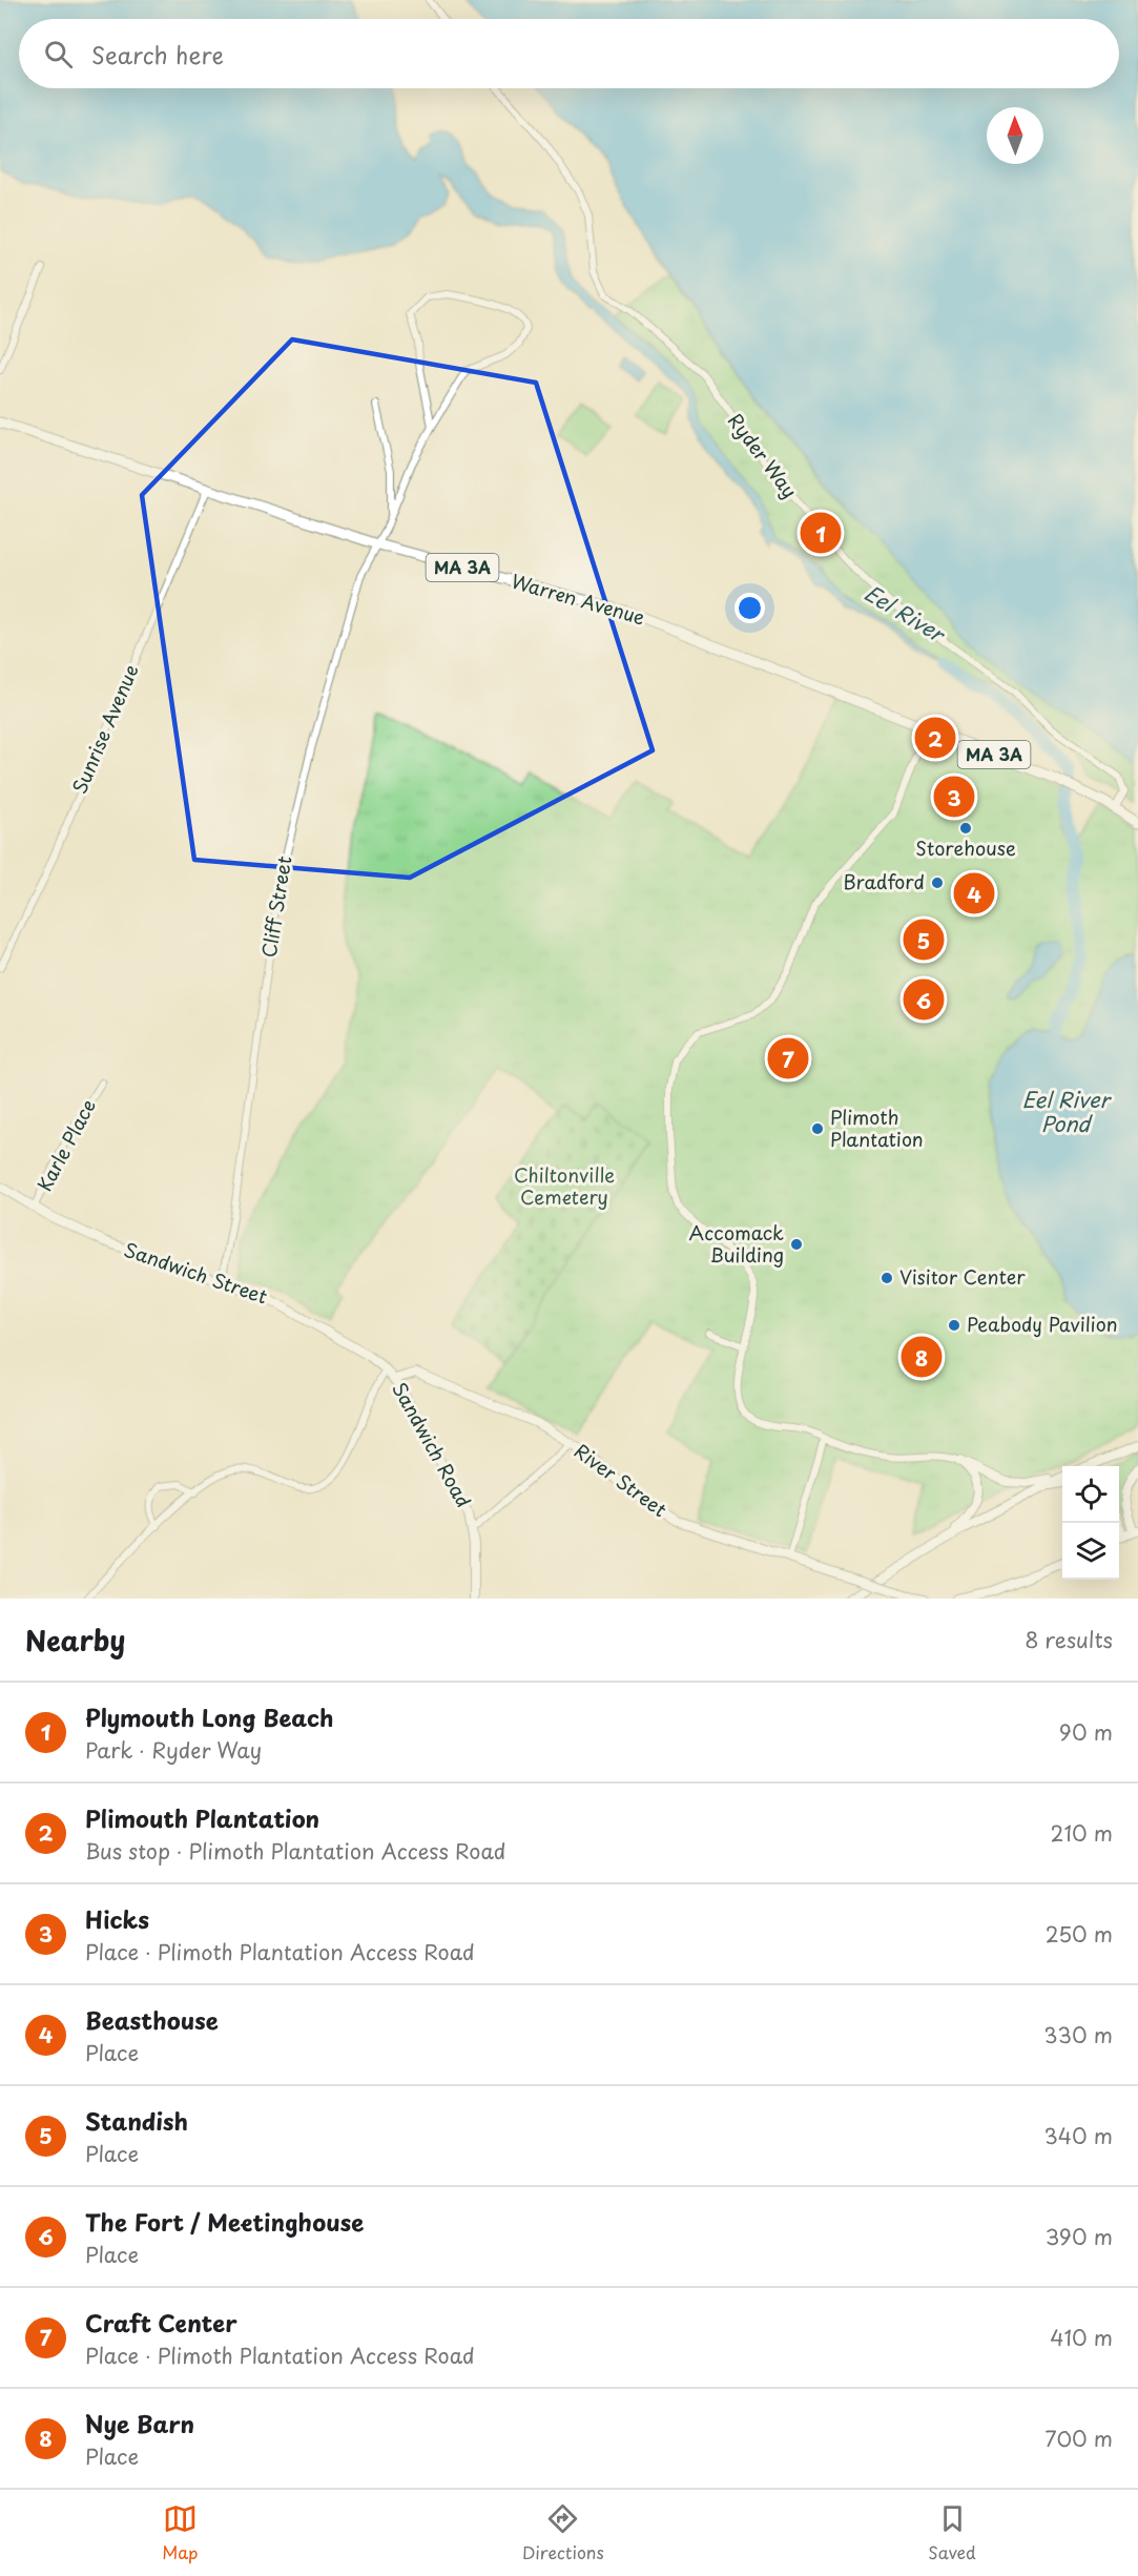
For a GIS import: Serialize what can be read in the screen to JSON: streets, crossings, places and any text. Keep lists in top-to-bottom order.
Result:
{
  "streets": {
    "main road": ["MA 3A", "Warren Avenue"],
    "street": [
      "Ryder Way",
      "Sunrise Avenue",
      "Cliff Street",
      "Karle Place",
      "Sandwich Street",
      "Sandwich Road",
      "River Street"
    ]
  },
  "crossings": [
    ["Ryder Way", "Warren Avenue"],
    ["Warren Avenue", "Sunrise Avenue"],
    ["Warren Avenue", "Cliff Street"],
    ["Cliff Street", "Sandwich Street"],
    ["Karle Place", "Sandwich Street"],
    ["Sandwich Street", "Sandwich Road"],
    ["Sandwich Road", "River Street"]
  ],
  "water": ["Eel River", "Eel River Pond"],
  "parks": ["Chiltonville Cemetery"],
  "places": [
    "Storehouse",
    "Bradford",
    "Plimoth Plantation",
    "Accomack Building",
    "Visitor Center",
    "Peabody Pavilion"
  ],
  "north": "top",
  "page": {
    "search": "Search here",
    "pins": [
      "1",
      "2",
      "3",
      "4",
      "5",
      "6",
      "7",
      "8"
    ],
    "heading": ["Nearby", "8 results"],
    "list": [
      {
        "mark": "1",
        "name": "Plymouth Long Beach",
        "note": "Park · Ryder Way",
        "value": "90 m"
      },
      {
        "mark": "2",
        "name": "Plimouth Plantation",
        "note": "Bus stop · Plimoth Plantation Access Road",
        "value": "210 m"
      },
      {
        "mark": "3",
        "name": "Hicks",
        "note": "Place · Plimoth Plantation Access Road",
        "value": "250 m"
      },
      {
        "mark": "4",
        "name": "Beasthouse",
        "note": "Place",
        "value": "330 m"
      },
      {
        "mark": "5",
        "name": "Standish",
        "note": "Place",
        "value": "340 m"
      },
      {
        "mark": "6",
        "name": "The Fort / Meetinghouse",
        "note": "Place",
        "value": "390 m"
      },
      {
        "mark": "7",
        "name": "Craft Center",
        "note": "Place · Plimoth Plantation Access Road",
        "value": "410 m"
      },
      {
        "mark": "8",
        "name": "Nye Barn",
        "note": "Place",
        "value": "700 m"
      }
    ],
    "nav": ["Map", "Directions", "Saved"]
  }
}
